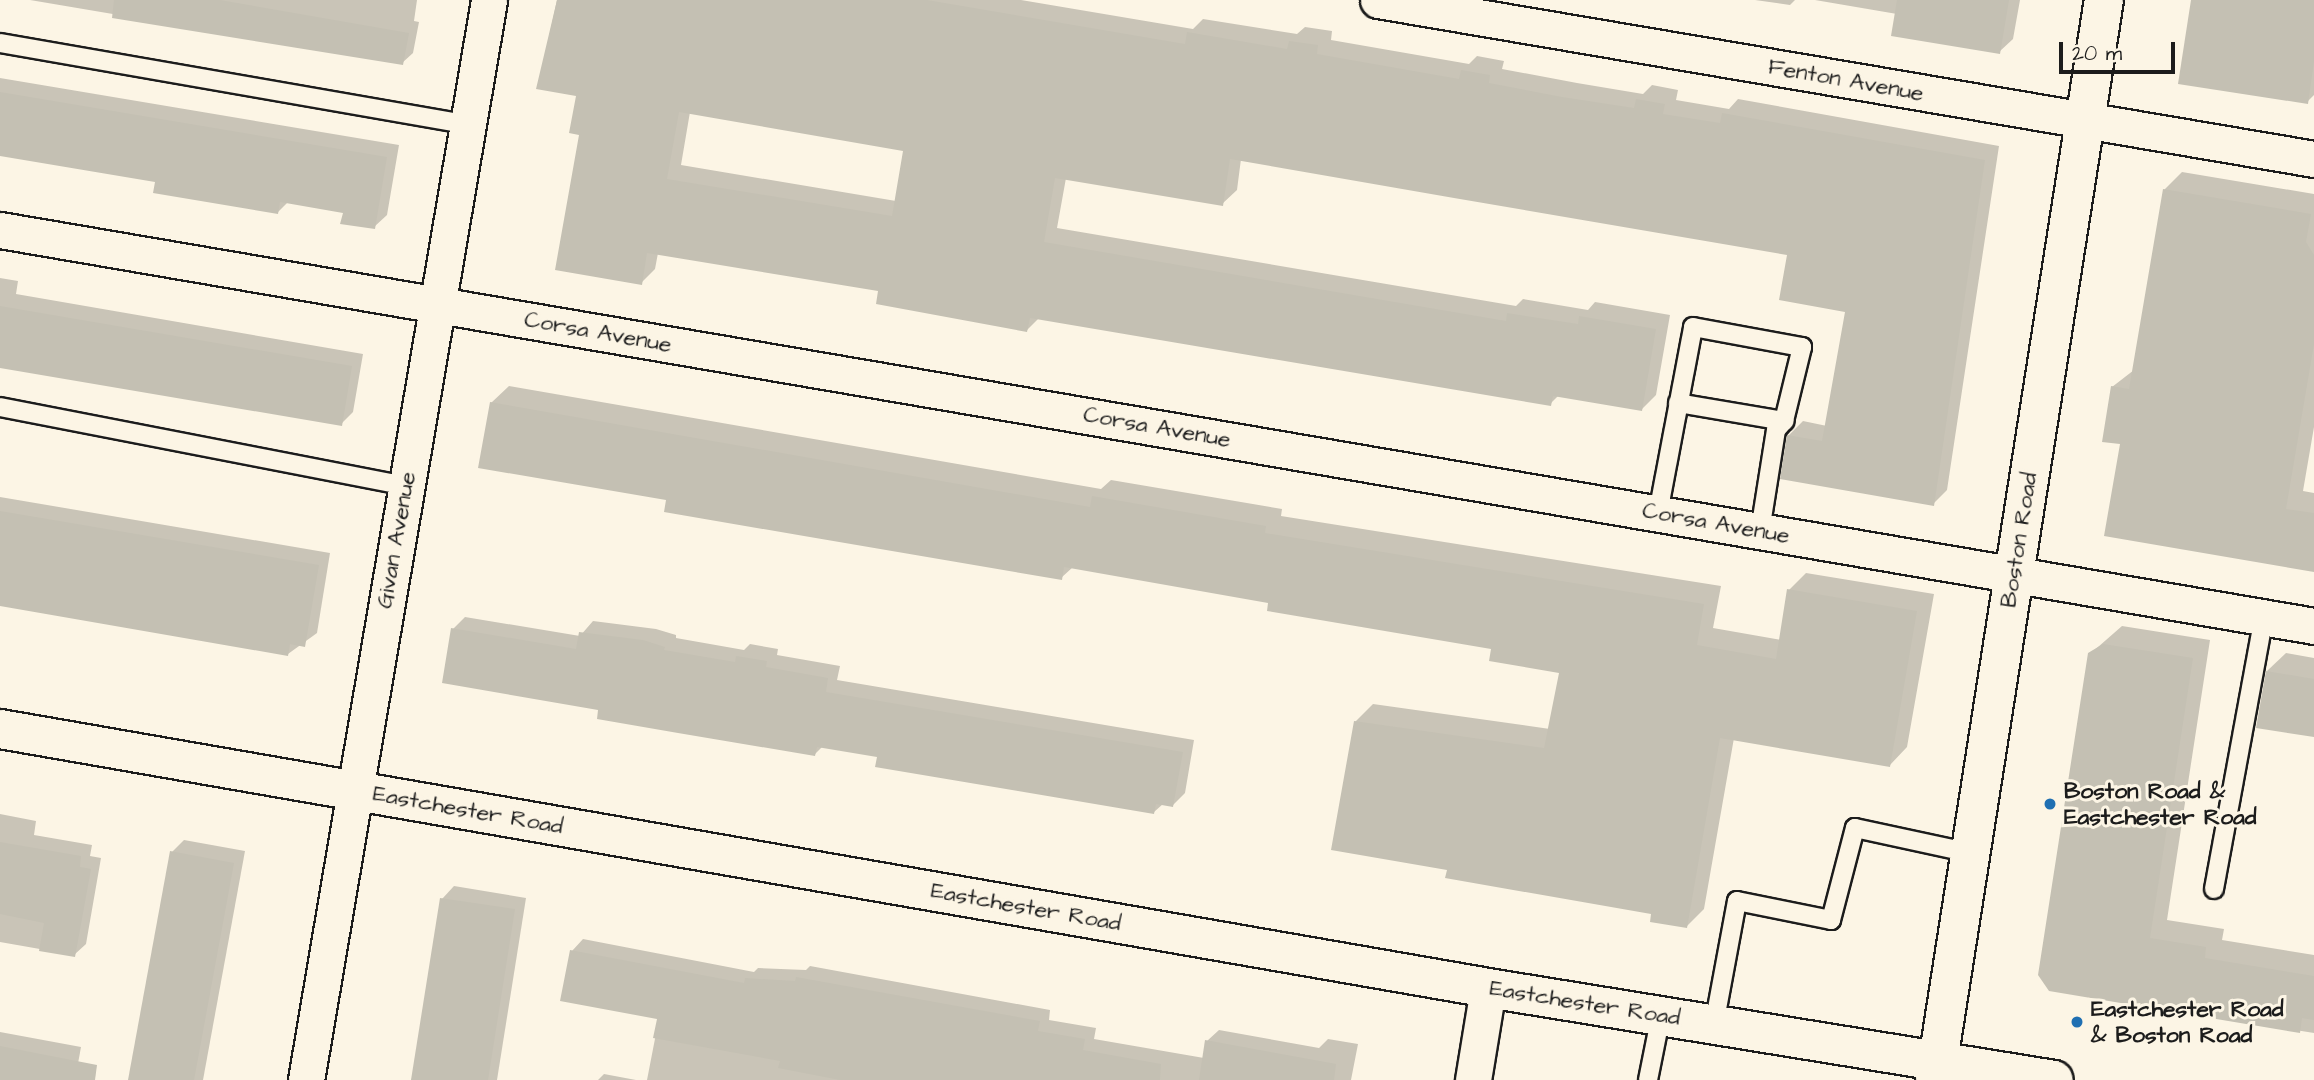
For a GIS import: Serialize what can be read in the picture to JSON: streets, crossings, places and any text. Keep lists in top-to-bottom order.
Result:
{
  "streets": {
    "main road": ["Boston Road", "Eastchester Road"],
    "street": ["Fenton Avenue", "Corsa Avenue", "Givan Avenue"]
  },
  "crossings": [
    ["Fenton Avenue", "Boston Road"],
    ["Corsa Avenue", "Givan Avenue"],
    ["Corsa Avenue", "Boston Road"],
    ["Givan Avenue", "Eastchester Road"],
    ["Boston Road", "Eastchester Road"]
  ],
  "places": ["Boston Road & Eastchester Road", "Eastchester Road & Boston Road"],
  "scale_bar": "20 m"
}
